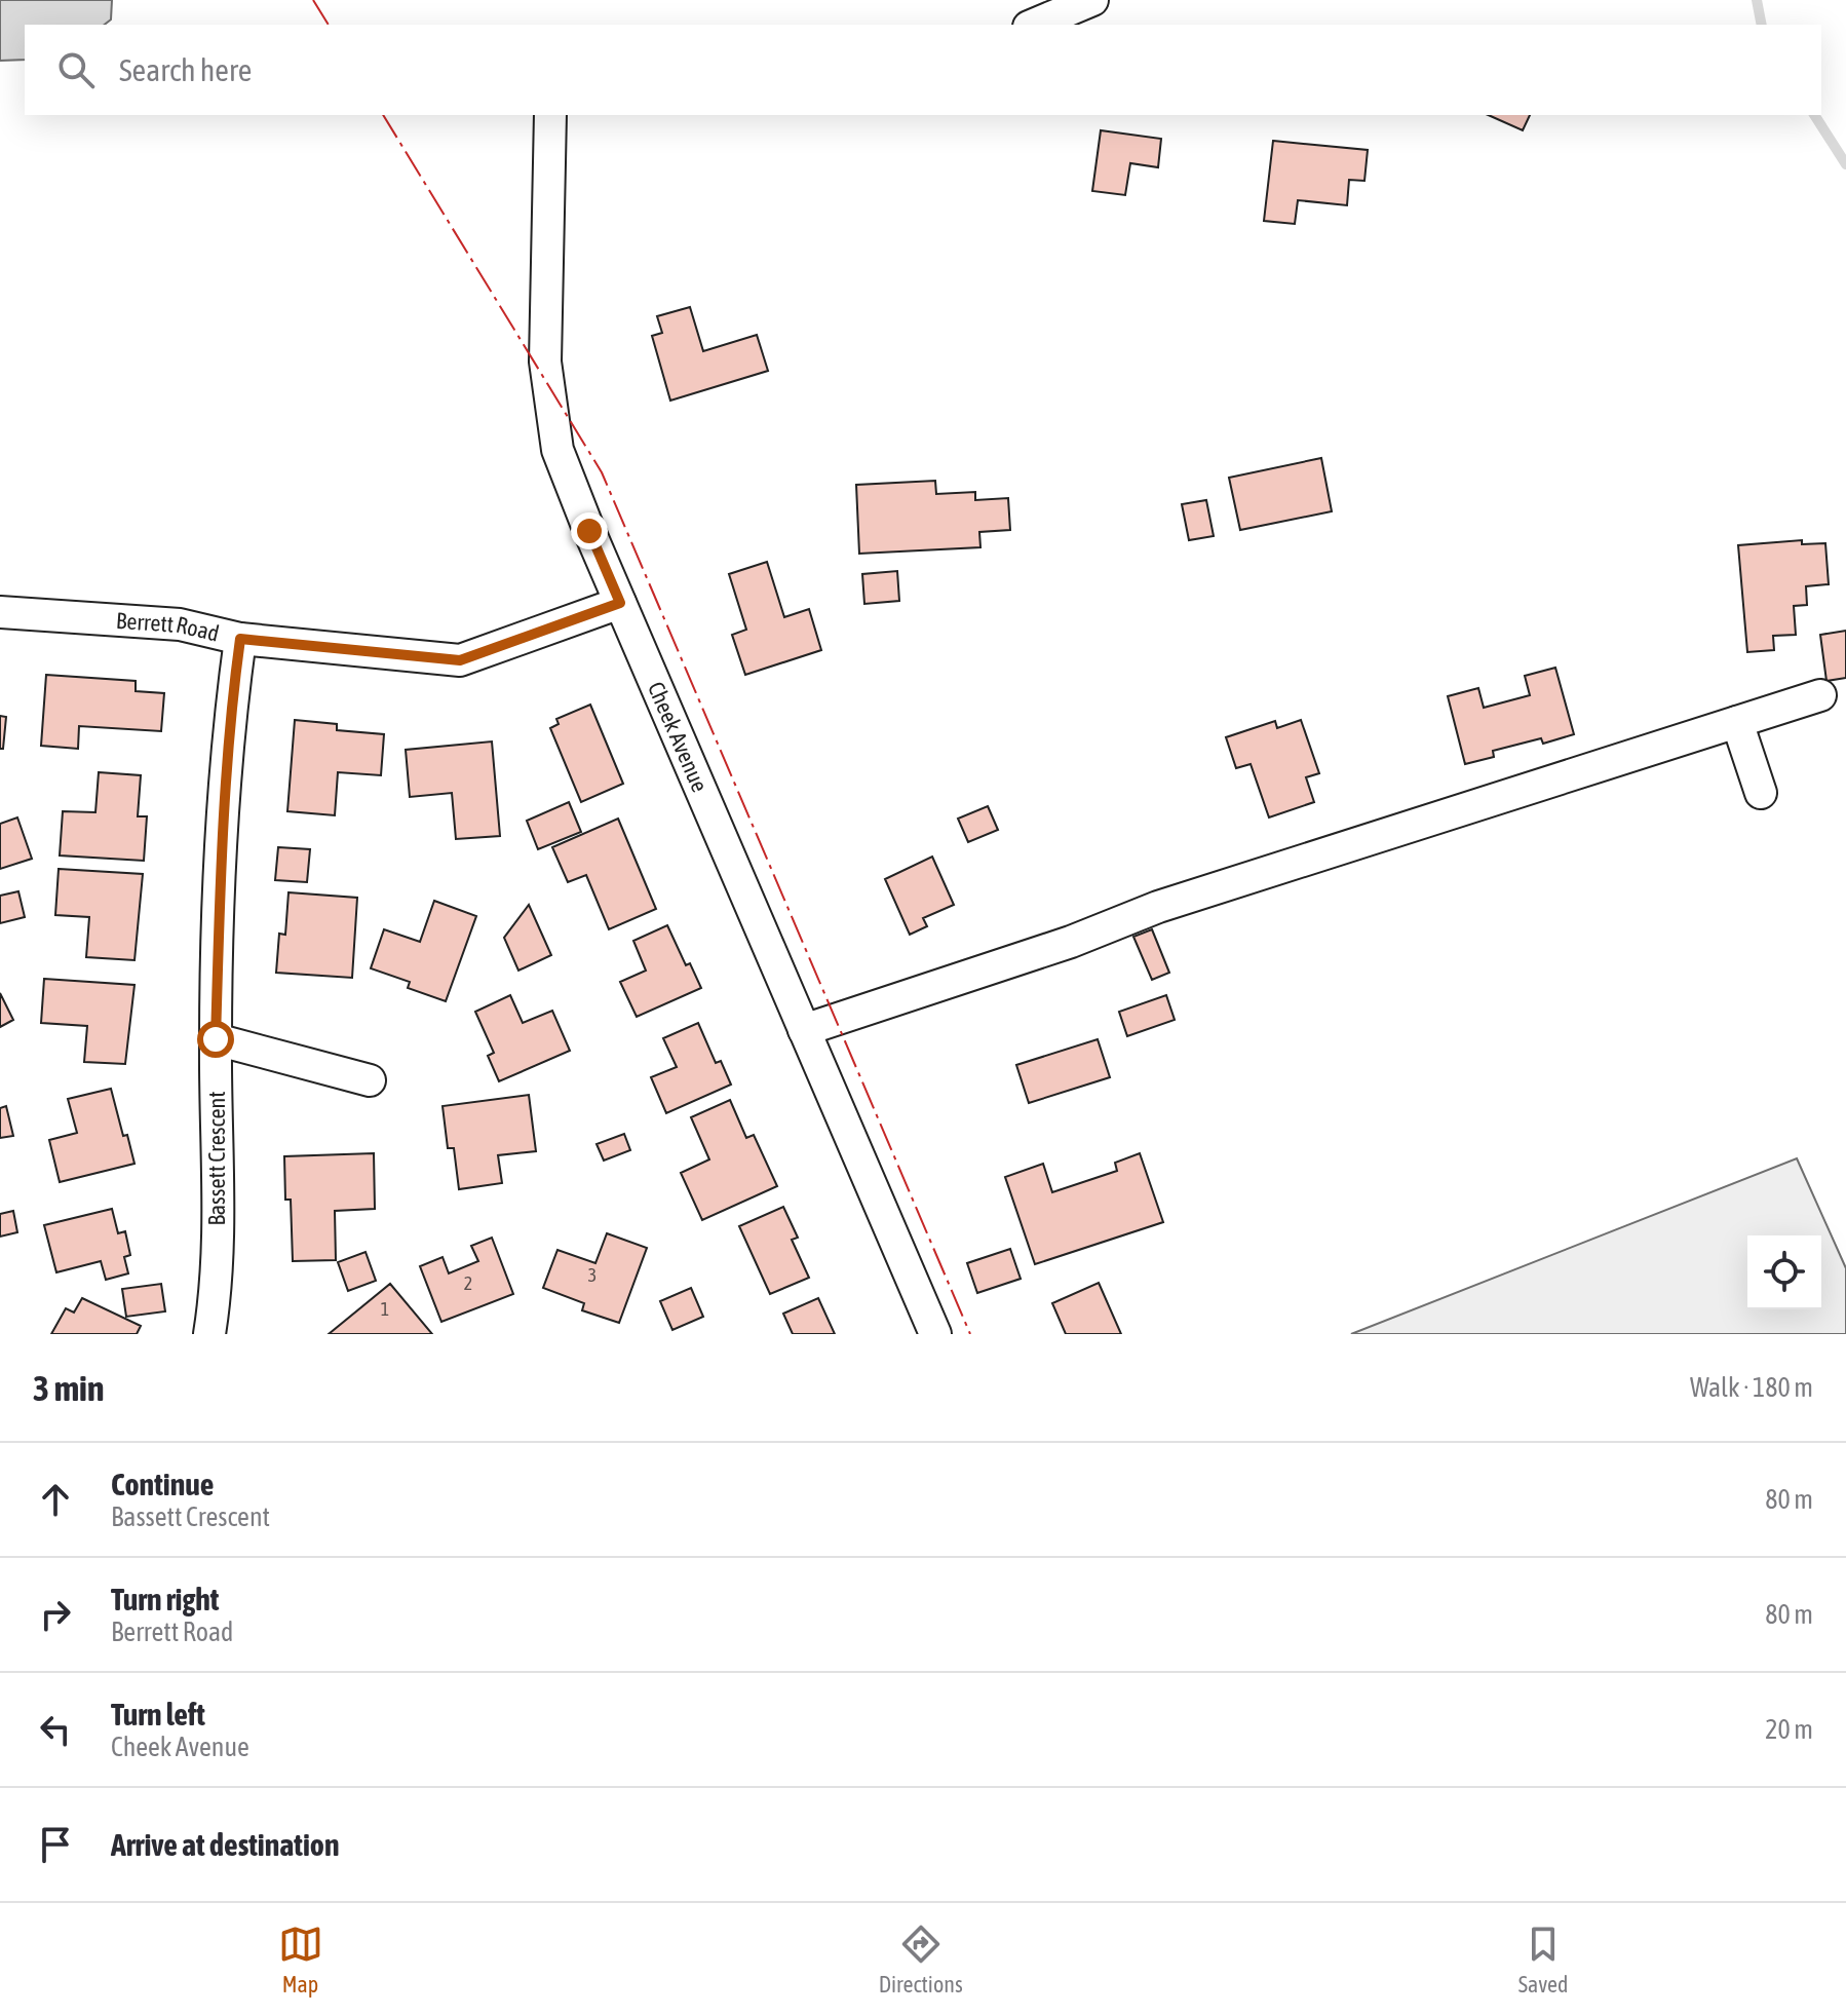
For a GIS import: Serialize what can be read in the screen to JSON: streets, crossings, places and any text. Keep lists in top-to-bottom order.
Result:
{
  "streets": {
    "street": ["Berrett Road", "Cheek Avenue", "Bassett Crescent"]
  },
  "crossings": [
    ["Berrett Road", "Cheek Avenue"],
    ["Berrett Road", "Bassett Crescent"]
  ],
  "house_numbers": ["3", "2", "1"],
  "page": {
    "search": "Search here",
    "heading": ["3 min", "Walk · 180 m"],
    "list": [
      ["Continue", "Bassett Crescent", "80 m"],
      ["Turn right", "Berrett Road", "80 m"],
      ["Turn left", "Cheek Avenue", "20 m"],
      "Arrive at destination"
    ],
    "nav": ["Map", "Directions", "Saved"]
  }
}
